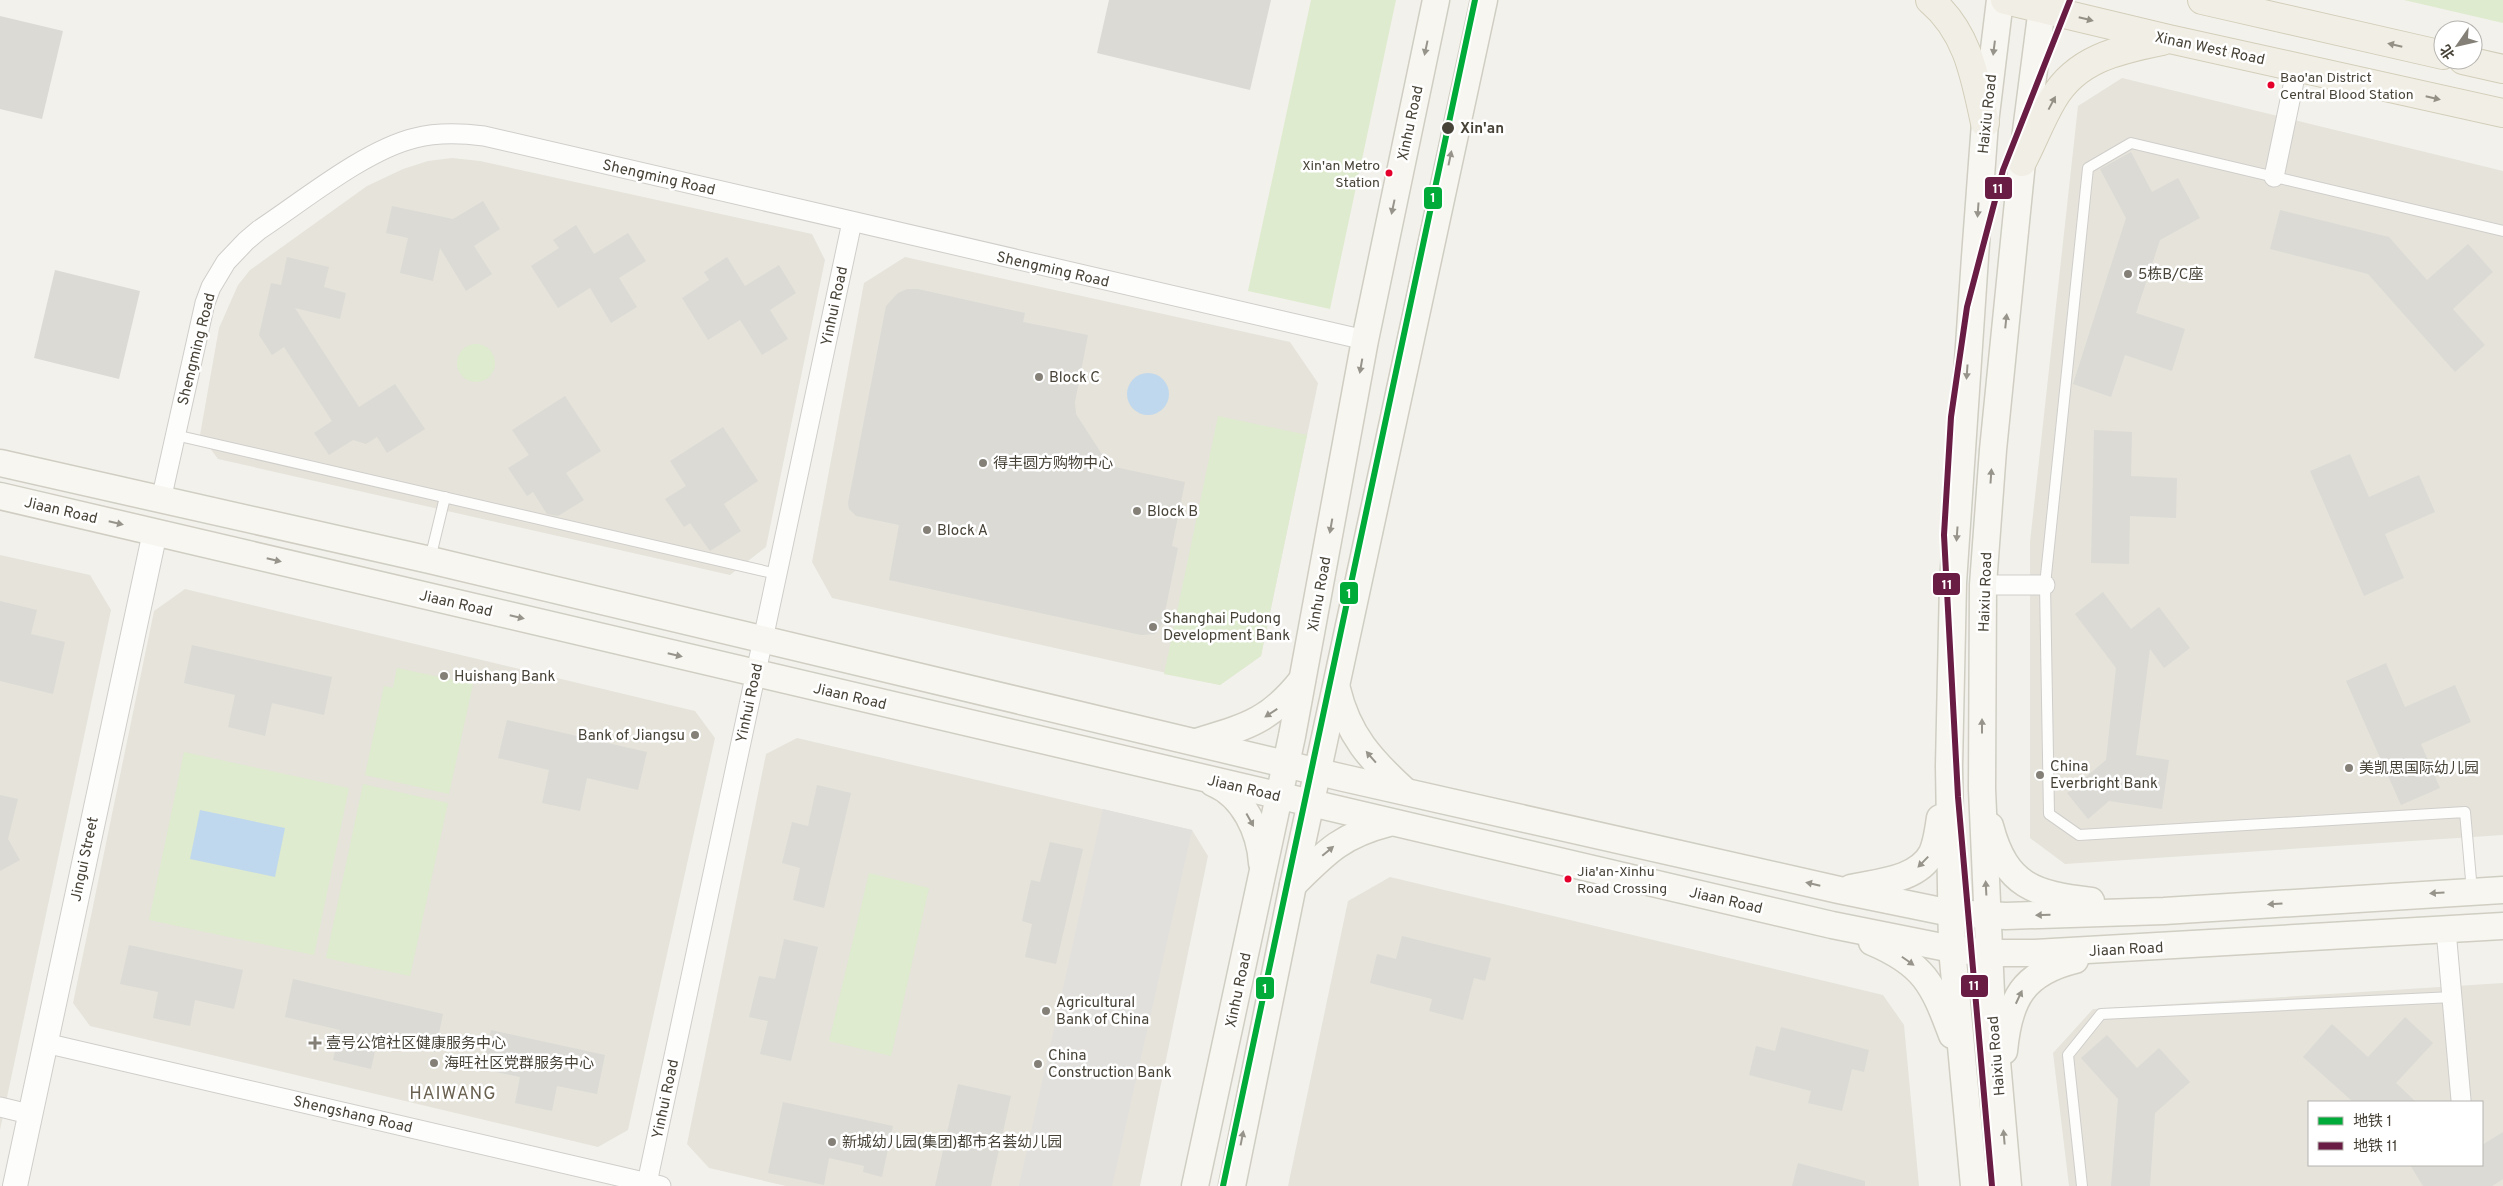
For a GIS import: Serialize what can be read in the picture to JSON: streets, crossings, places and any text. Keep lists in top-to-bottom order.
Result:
{
  "streets": {
    "main road": [
      "Xinan West Road",
      "Haixiu Road",
      "Xinhu Road",
      "Jiaan Road"
    ],
    "street": [
      "Shengming Road",
      "Yinhui Road",
      "Jingui Street",
      "Shengshang Road"
    ]
  },
  "crossings": [
    ["Xinan West Road", "Haixiu Road"],
    ["Haixiu Road", "Jiaan Road"],
    ["Xinhu Road", "Shengming Road"],
    ["Xinhu Road", "Jiaan Road"],
    ["Shengming Road", "Yinhui Road"],
    ["Yinhui Road", "Jiaan Road"],
    ["Yinhui Road", "Shengshang Road"],
    ["Jiaan Road", "Jingui Street"],
    ["Jingui Street", "Shengshang Road"]
  ],
  "districts": ["HAIWANG"],
  "places": {
    "other": [
      "Bao'an District Central Blood Station",
      "Xin'an",
      "Xin'an Metro Station",
      "5栋B/C座",
      "Block C",
      "得丰·圆方购物中心",
      "Block B",
      "Block A",
      "Shanghai Pudong Development Bank",
      "Huishang Bank",
      "Bank of Jiangsu",
      "美凯思国际幼儿园",
      "China Everbright Bank",
      "Jia'an-Xinhu Road Crossing",
      "Agricultural Bank of China",
      "海旺社区党群服务中心",
      "China Construction Bank",
      "新城幼儿园(集团)都市名荟幼儿园"
    ],
    "health": ["壹号公馆社区健康服务中心"]
  },
  "lines": ["metro line 1", "metro line 11"],
  "legend": ["地铁 1", "地铁 11"],
  "north": "bottom left"
}
